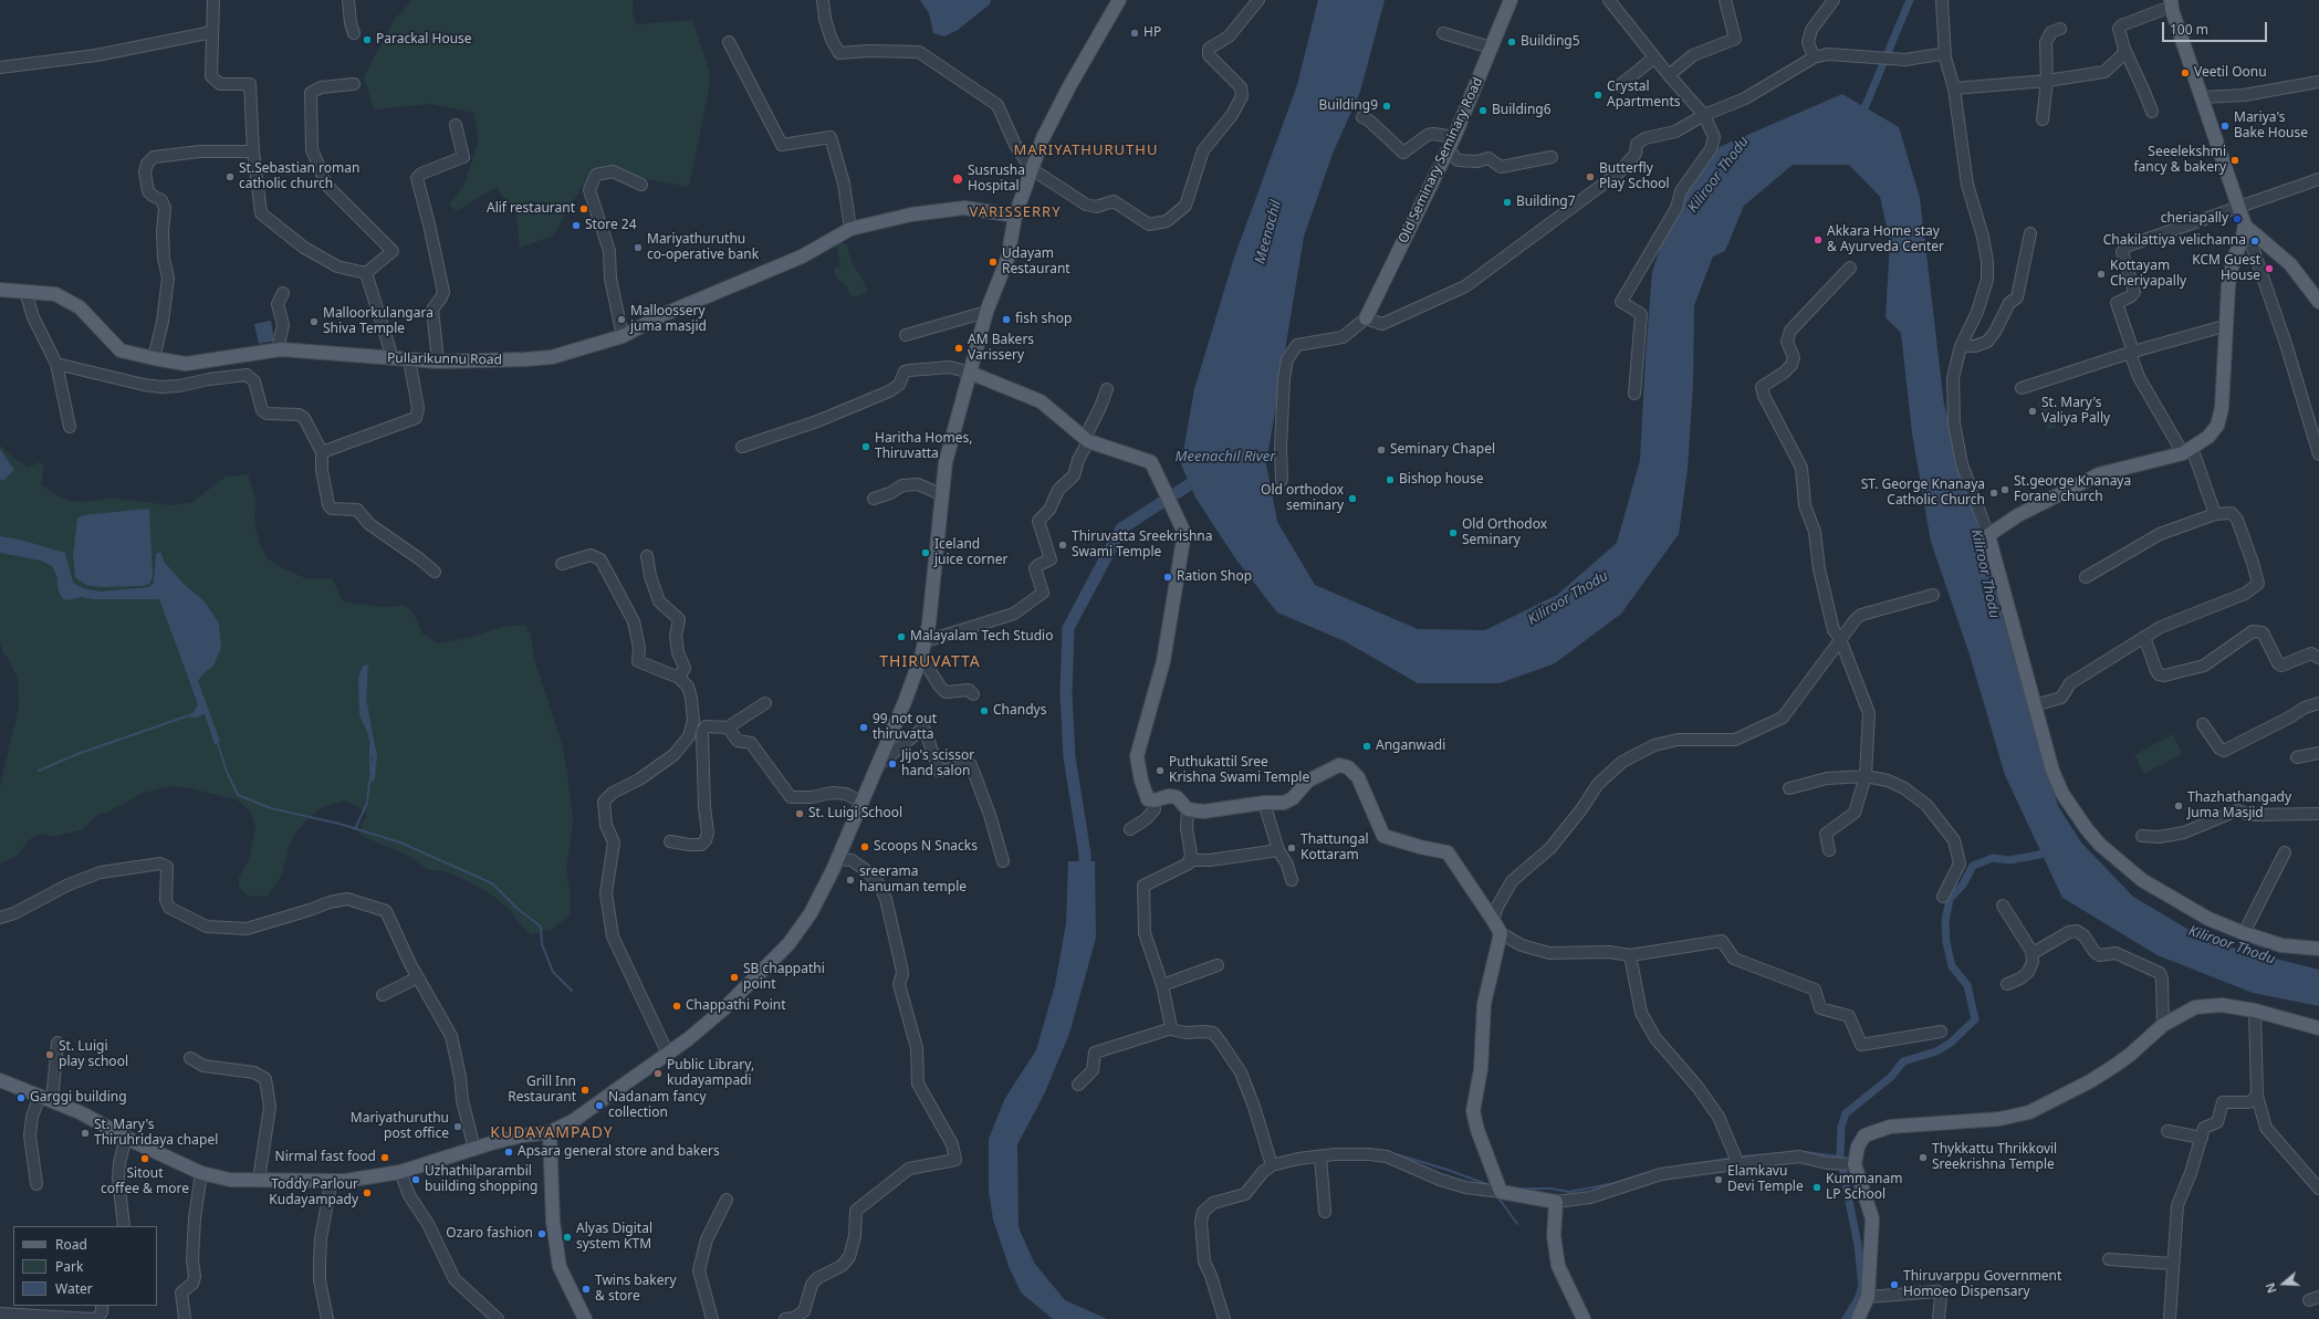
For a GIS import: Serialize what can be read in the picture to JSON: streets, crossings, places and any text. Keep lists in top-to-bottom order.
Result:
{
  "streets": {
    "main road": ["Old Seminary Seminary Road", "Pullarikunnu Road"]
  },
  "districts": [
    "MARIYATHURUTHU",
    "VARISSERRY",
    "THIRUVATTA",
    "KUDAYAMPADY"
  ],
  "water": ["Kiliroor Thodu", "Meenachil", "Meenachil River"],
  "places": [
    "HP",
    "Parackal House",
    "Building5",
    "Veetil Oonu",
    "Crystal Apartments",
    "Building9",
    "Building6",
    "Mariya's Bake House",
    "Seeelekshmi fancy & bakery",
    "St.Sebastian roman catholic church",
    "Butterfly Play School",
    "Susrusha Hospital",
    "Building7",
    "Alif restaurant",
    "cheriapally",
    "Store 24",
    "Akkara Home stay & Ayurveda Center",
    "Chakilattiya velichanna",
    "Mariyathuruthu co-operative bank",
    "Udayam Restaurant",
    "KCM Guest House",
    "Kottayam Cheriyapally",
    "Malloossery juma masjid",
    "fish shop",
    "Malloorkulangara Shiva Temple",
    "AM Bakers Varissery",
    "St. Mary's Valiya Pally",
    "Haritha Homes, Thiruvatta",
    "Seminary Chapel",
    "Bishop house",
    "St.george Knanaya Forane church",
    "ST. George Knanaya Catholic Church",
    "Old orthodox seminary",
    "Old Orthodox Seminary",
    "Thiruvatta Sreekrishna Swami Temple",
    "Iceland juice corner",
    "Ration Shop",
    "Malayalam Tech Studio",
    "Chandys",
    "99 not out thiruvatta",
    "Anganwadi",
    "Jijo's scissor hand salon",
    "Puthukattil Sree Krishna Swami Temple",
    "Thazhathangady Juma Masjid",
    "St. Luigi School",
    "Scoops N Snacks",
    "Thattungal Kottaram",
    "sreerama hanuman temple",
    "SB chappathi point",
    "Chappathi Point",
    "St. Luigi play school",
    "Public Library, kudayampadi",
    "Grill Inn Restaurant",
    "Garggi building",
    "Nadanam fancy collection",
    "Mariyathuruthu post office",
    "St. Mary's Thiruhridaya chapel",
    "Apsara general store and bakers",
    "Nirmal fast food",
    "Thykkattu Thrikkovil Sreekrishna Temple",
    "Sitout coffee & more",
    "Uzhathilparambil building shopping",
    "Elamkavu Devi Temple",
    "Kummanam LP School",
    "Toddy Parlour Kudayampady",
    "Ozaro fashion",
    "Alyas Digital system KTM",
    "Thiruvarppu Government Homoeo Dispensary",
    "Twins bakery & store"
  ],
  "legend": ["Road", "Park", "Water"],
  "scale_bar": "100 m",
  "north": "left"
}
